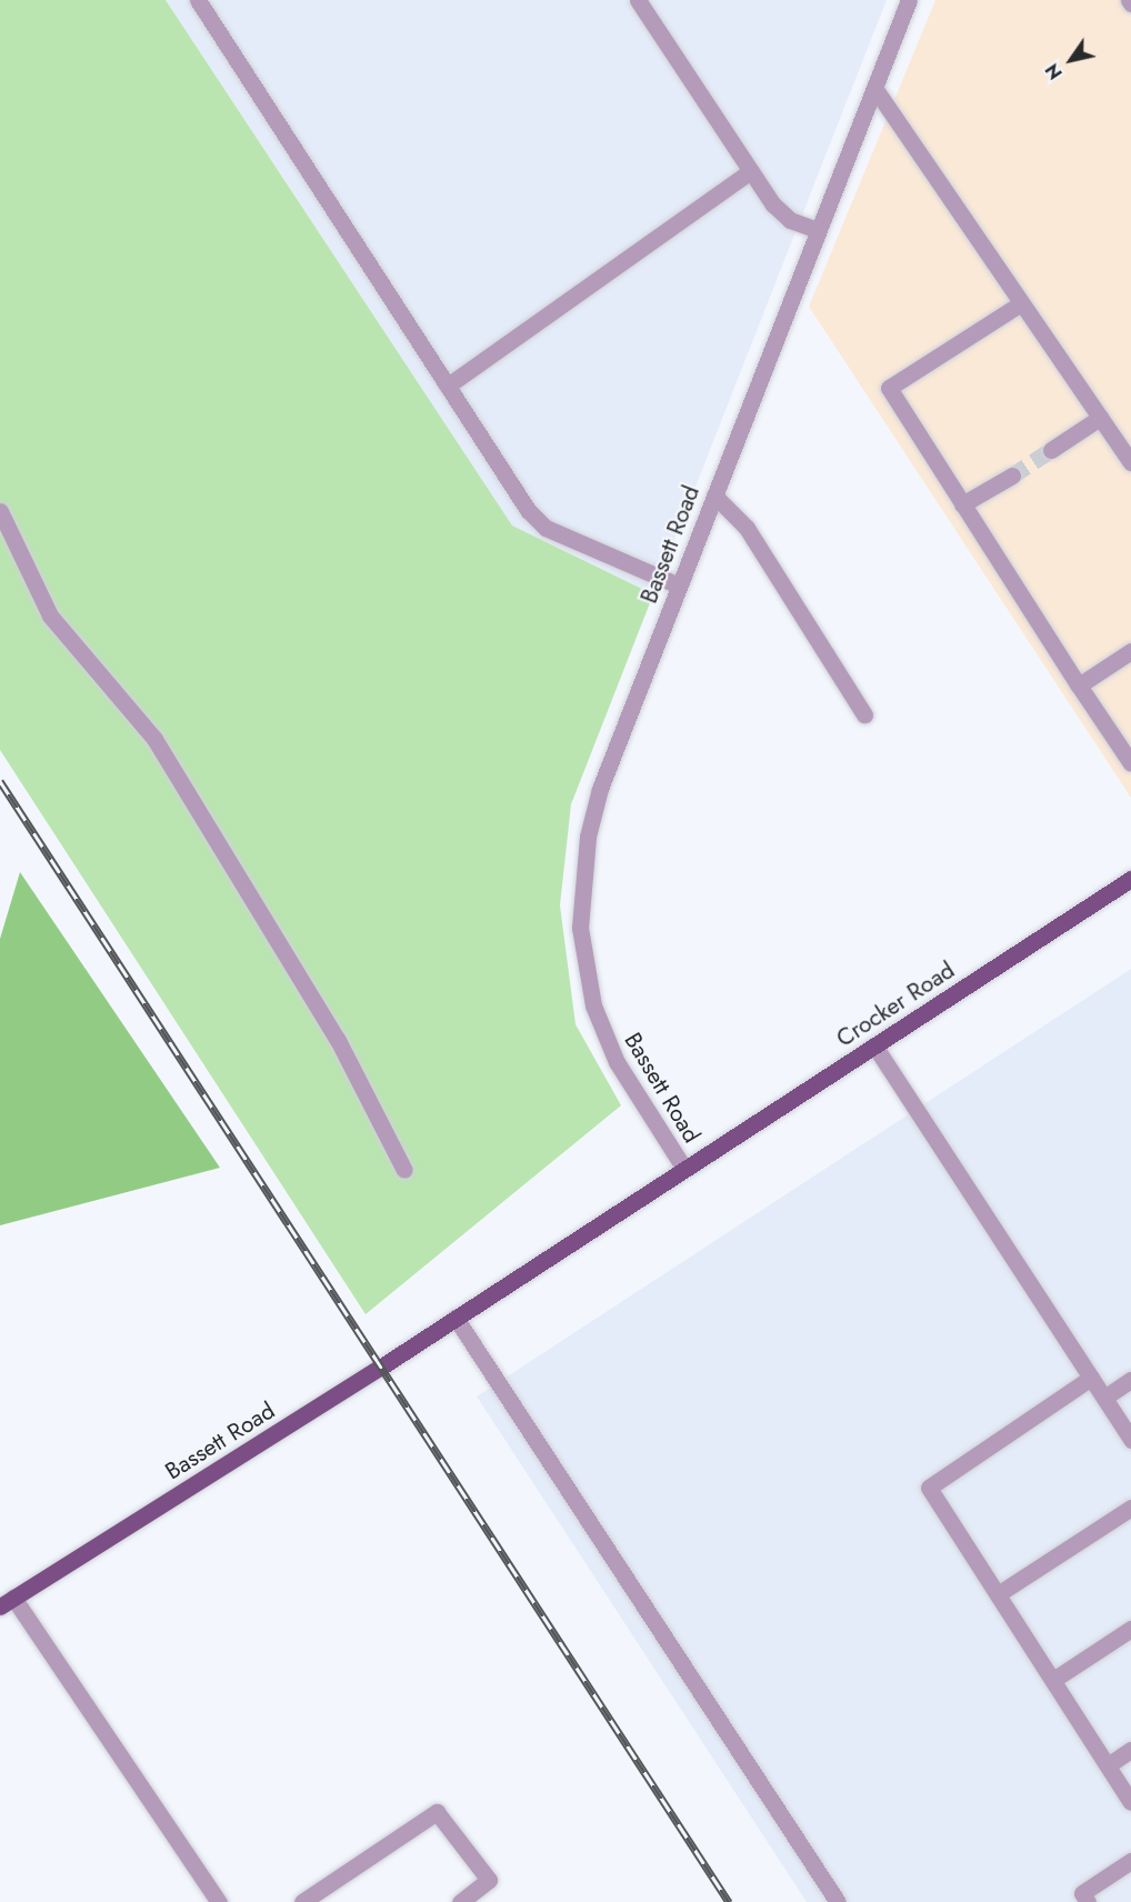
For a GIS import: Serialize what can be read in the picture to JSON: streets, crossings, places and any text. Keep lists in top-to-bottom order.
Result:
{
  "streets": {
    "main road": ["Bassett Road", "Crocker Road"]
  },
  "crossings": [
    ["Bassett Road", "Crocker Road"]
  ],
  "north": "bottom left"
}
